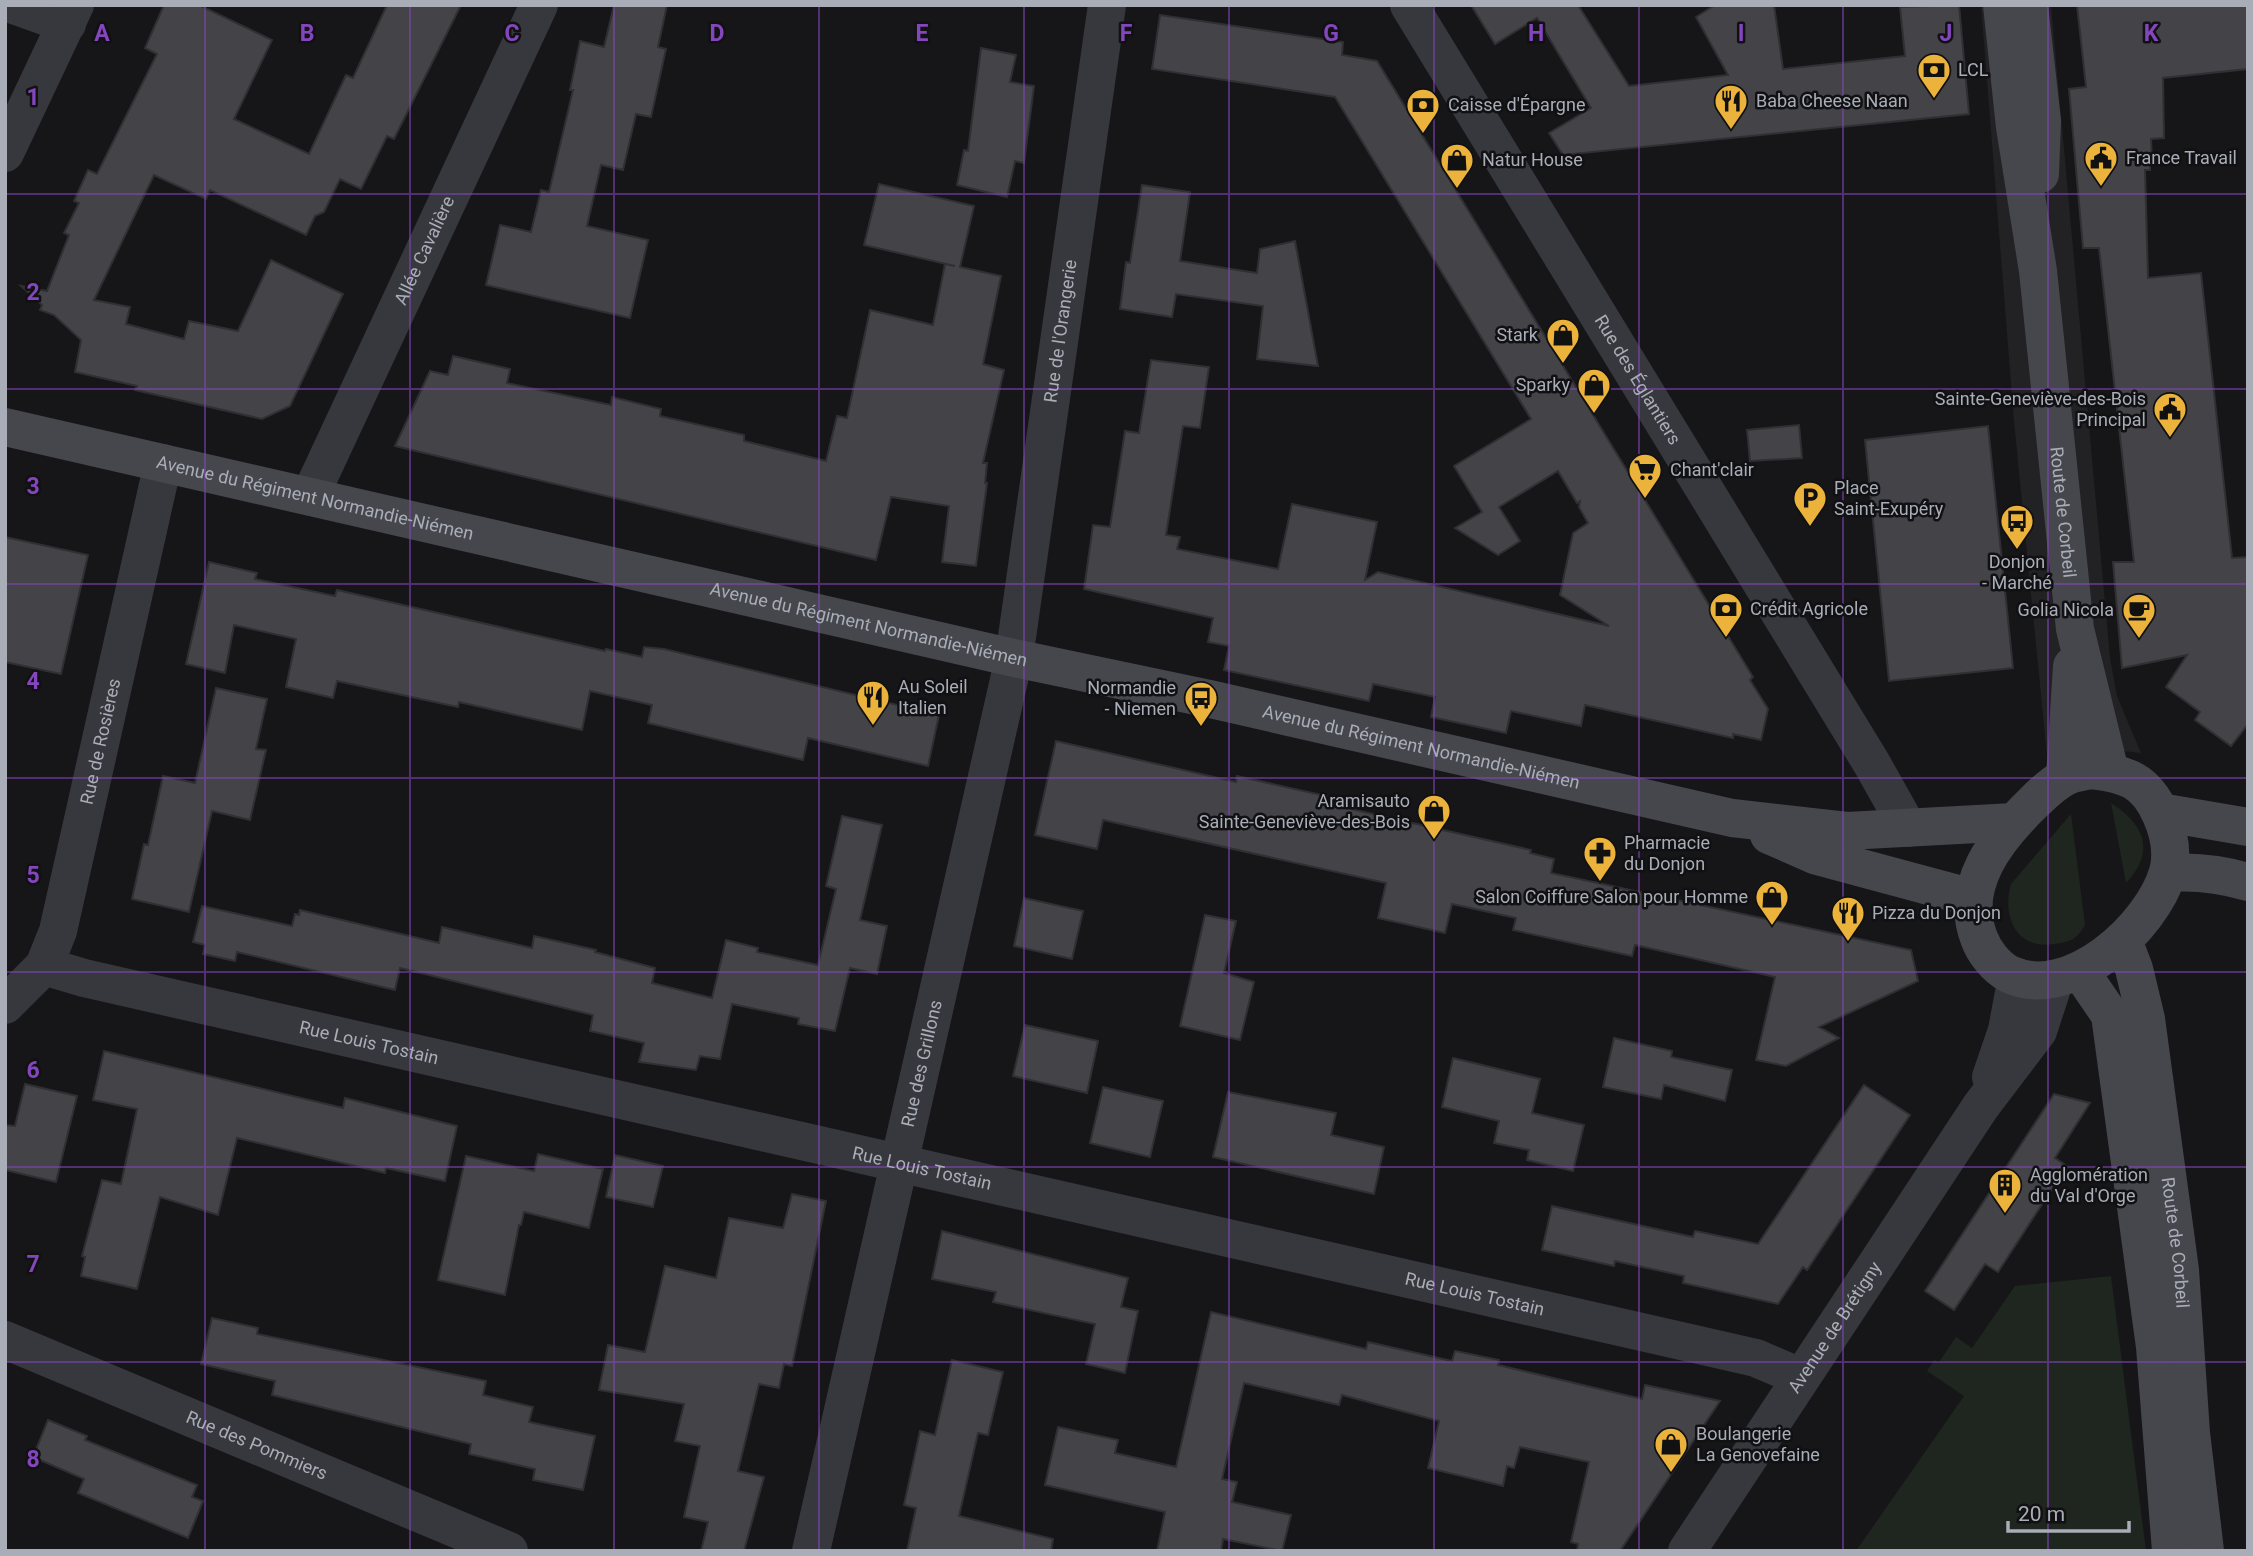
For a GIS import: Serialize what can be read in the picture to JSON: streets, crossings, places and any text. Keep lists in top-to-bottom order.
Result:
{
  "streets": {
    "main road": ["Avenue du Régiment Normandie-Niémen", "Route de Corbeil"],
    "street": [
      "Allée Cavalière",
      "Rue de l'Orangerie",
      "Rue des Églantiers",
      "Rue de Rosières",
      "Rue Louis Tostain",
      "Rue des Grillons",
      "Avenue de Brétigny",
      "Rue des Pommiers"
    ]
  },
  "crossings": [
    ["Allée Cavalière", "Avenue du Régiment Normandie-Niémen"],
    ["Rue de l'Orangerie", "Avenue du Régiment Normandie-Niémen"],
    ["Rue de l'Orangerie", "Rue des Grillons"],
    ["Rue des Églantiers", "Avenue du Régiment Normandie-Niémen"],
    ["Avenue du Régiment Normandie-Niémen", "Route de Corbeil"],
    ["Avenue du Régiment Normandie-Niémen", "Rue de Rosières"],
    ["Avenue du Régiment Normandie-Niémen", "Rue des Grillons"],
    ["Avenue du Régiment Normandie-Niémen", "Avenue de Brétigny"],
    ["Route de Corbeil", "Avenue de Brétigny"],
    ["Rue de Rosières", "Rue Louis Tostain"],
    ["Rue Louis Tostain", "Rue des Grillons"],
    ["Rue Louis Tostain", "Avenue de Brétigny"]
  ],
  "places": {
    "bank": ["LCL", "Caisse d'Épargne", "Crédit Agricole"],
    "restaurant": ["Baba Cheese Naan", "Au Soleil Italien", "Pizza du Donjon"],
    "public building": ["France Travail", "Sainte-Geneviève-des-Bois Principal"],
    "shop": [
      "Natur House",
      "Stark",
      "Sparky",
      "Aramisauto Sainte-Geneviève-des-Bois",
      "Salon Coiffure Salon pour Homme",
      "Boulangerie La Genovefaine"
    ],
    "supermarket": ["Chant'clair"],
    "parking": ["Place Saint-Exupéry"],
    "bus stop": ["Donjon - Marché", "Normandie - Niemen"],
    "cafe": ["Golia Nicola"],
    "pharmacy": ["Pharmacie du Donjon"],
    "building": ["Agglomération du Val d'Orge"]
  },
  "scale_bar": "20 m",
  "grid": {
    "columns": [
      "A",
      "B",
      "C",
      "D",
      "E",
      "F",
      "G",
      "H",
      "I",
      "J",
      "K"
    ],
    "rows": [
      "1",
      "2",
      "3",
      "4",
      "5",
      "6",
      "7",
      "8"
    ]
  }
}
